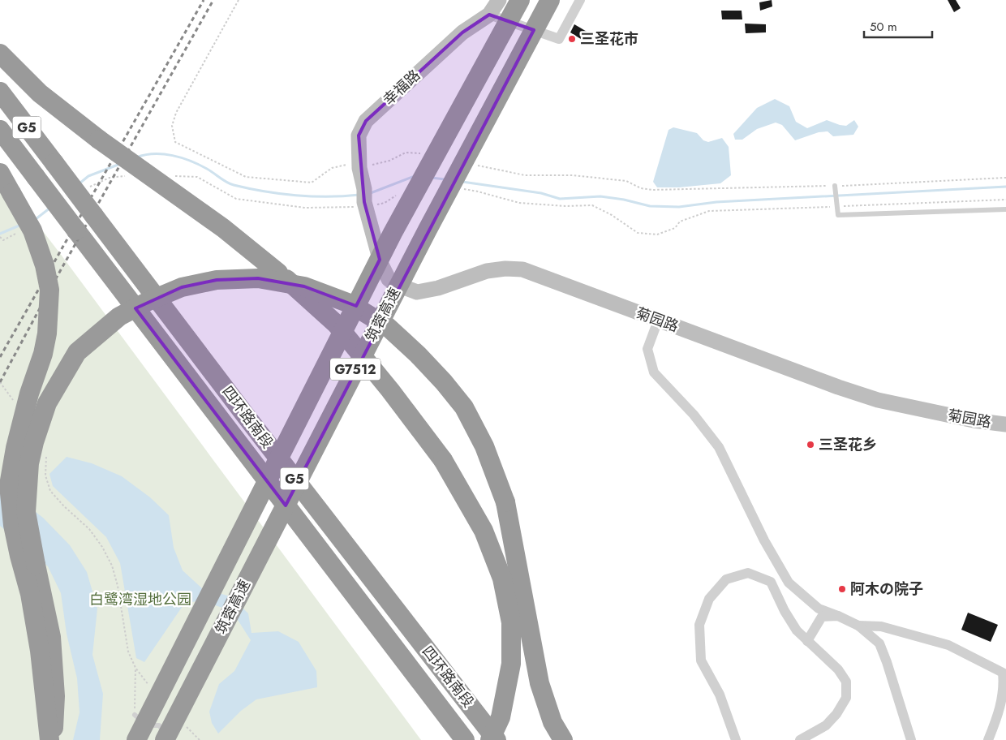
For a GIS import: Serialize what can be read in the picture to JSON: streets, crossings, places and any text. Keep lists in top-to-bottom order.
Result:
{
  "streets": {
    "highway": [
      "G5",
      "筑蓉高速",
      "G7512",
      "四环路南段"
    ],
    "street": ["幸福路", "菊园路"]
  },
  "crossings": [
    ["幸福路", "菊园路"]
  ],
  "parks": ["白鹭湾湿地公园"],
  "places": ["三圣花市", "三圣花乡", "阿木の院子"],
  "scale_bar": "50 m"
}
